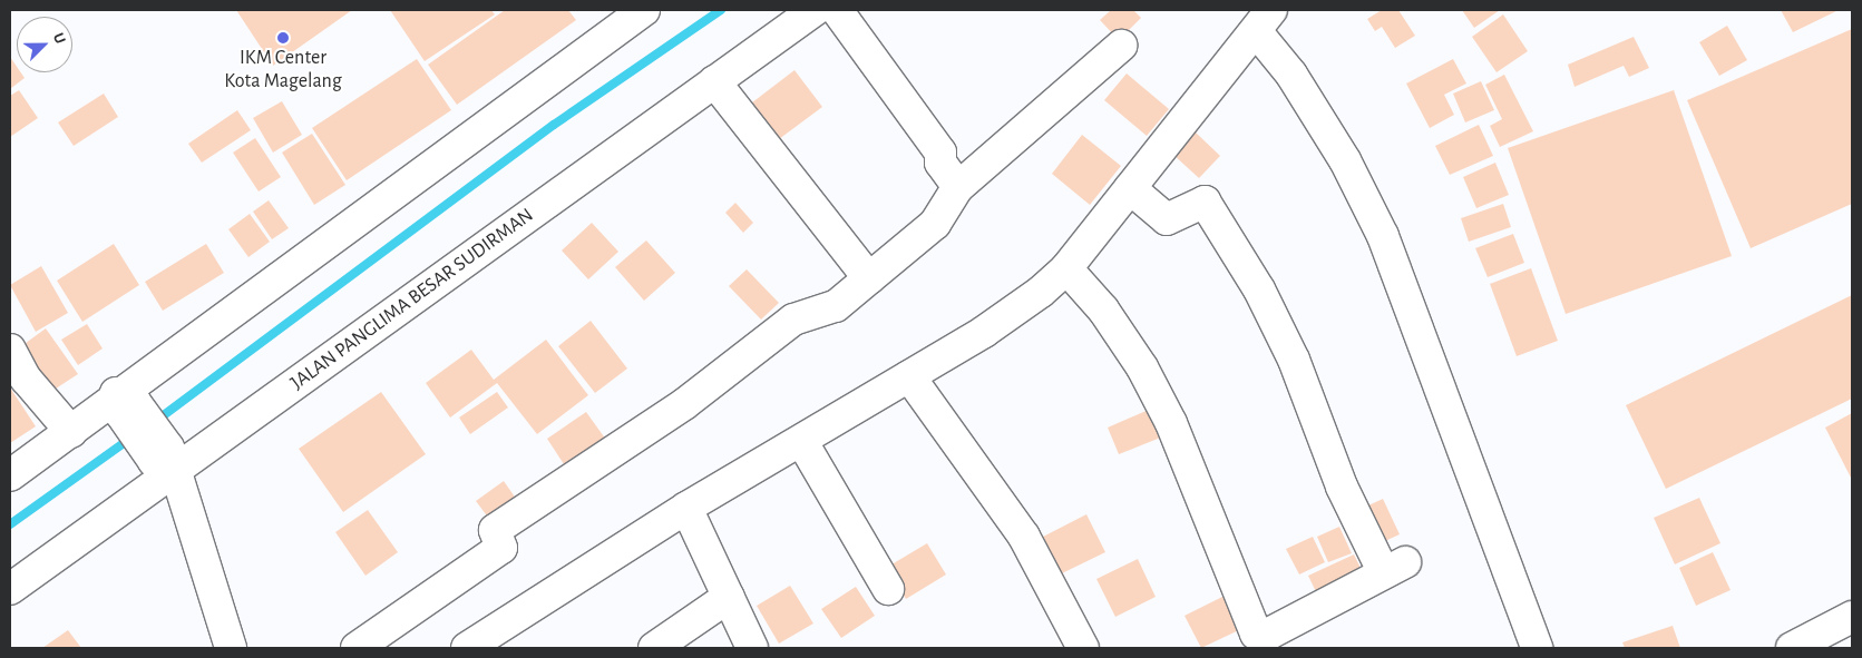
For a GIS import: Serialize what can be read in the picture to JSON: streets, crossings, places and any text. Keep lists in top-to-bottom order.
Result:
{
  "streets": {
    "street": ["JALAN PANGLIMA BESAR SUDIRMAN"]
  },
  "places": ["IKM Center Kota Magelang"],
  "north": "top right"
}
